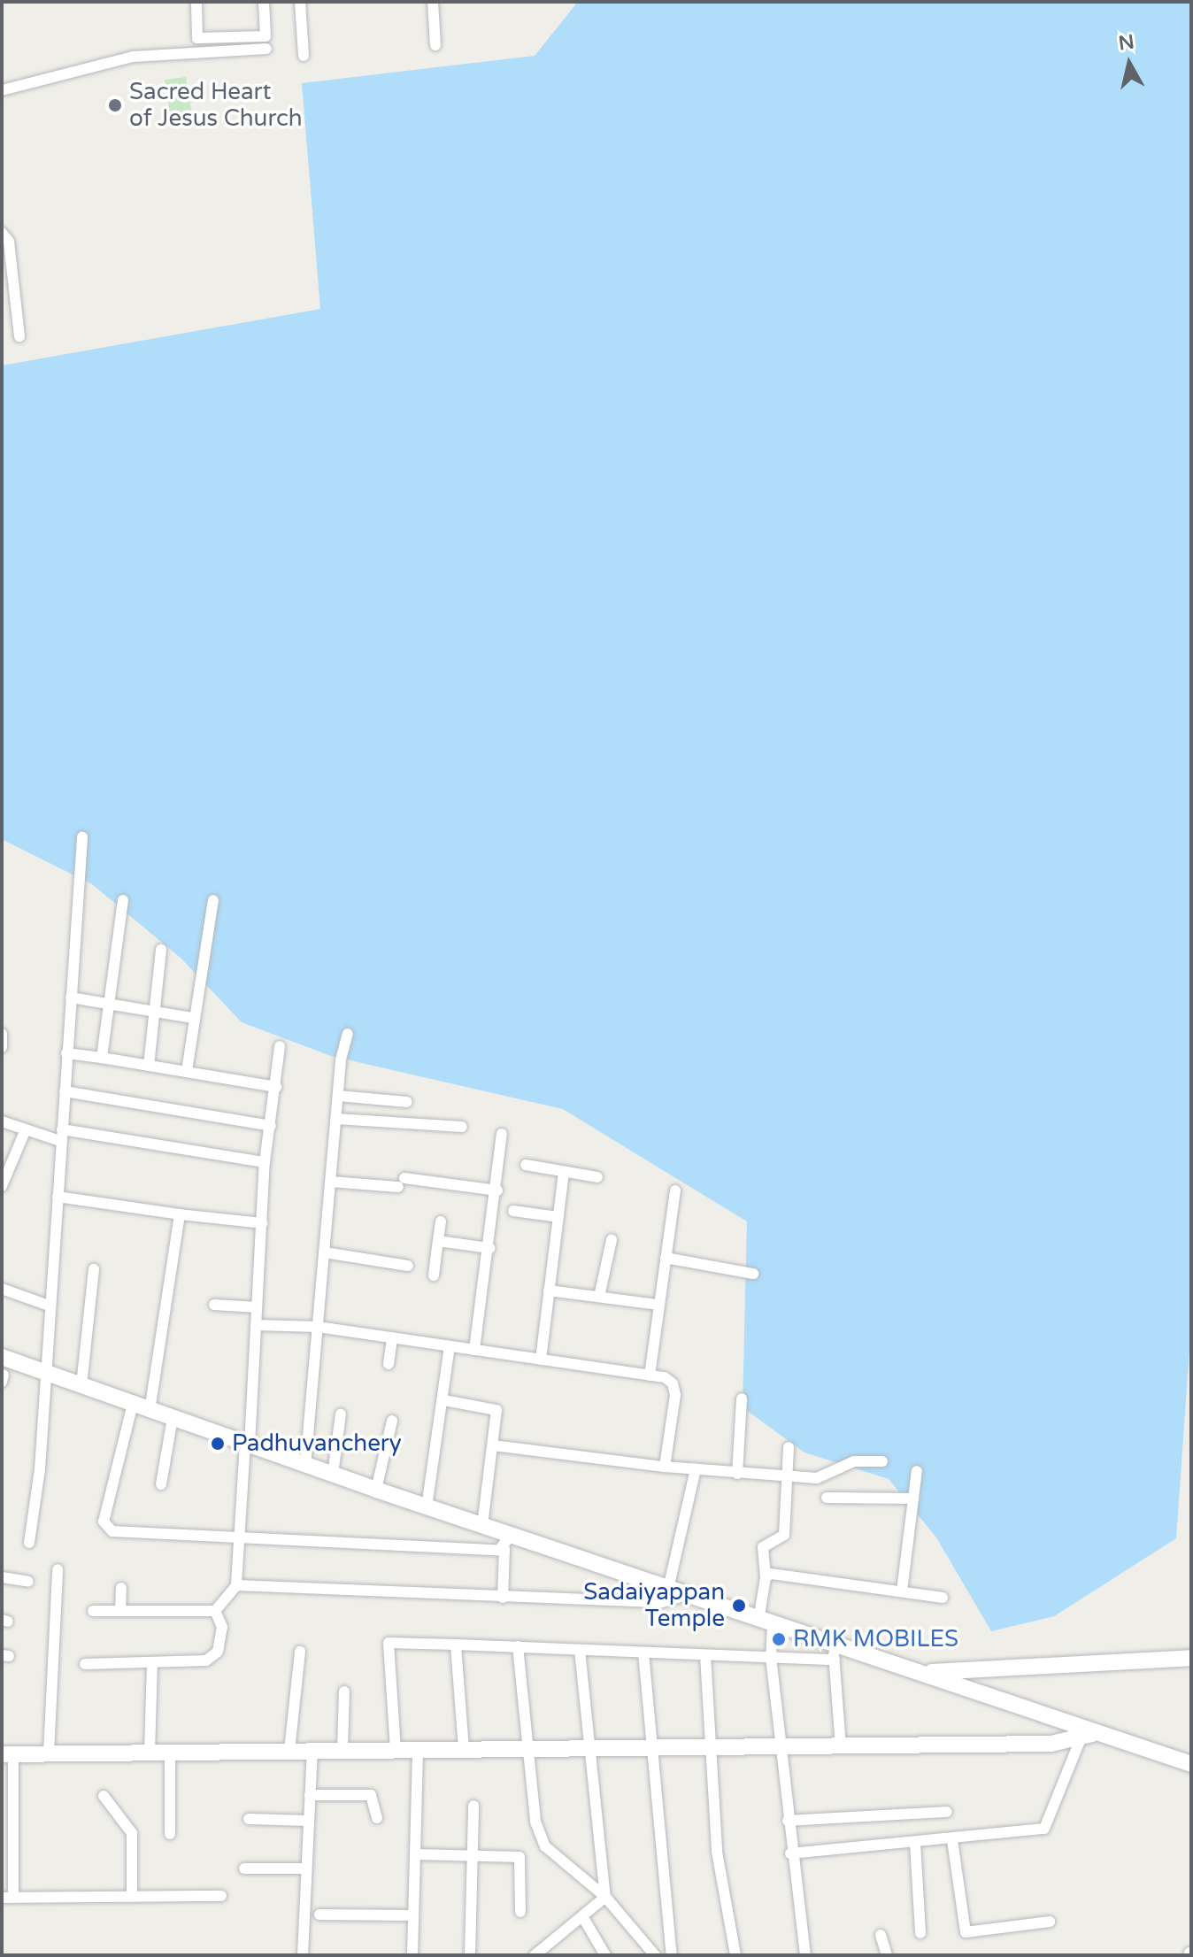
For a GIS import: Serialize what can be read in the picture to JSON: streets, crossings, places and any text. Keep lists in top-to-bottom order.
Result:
{
  "places": [
    "Sacred Heart of Jesus Church",
    "Padhuvanchery",
    "Sadaiyappan Temple",
    "RMK MOBILES"
  ],
  "north": "top"
}
